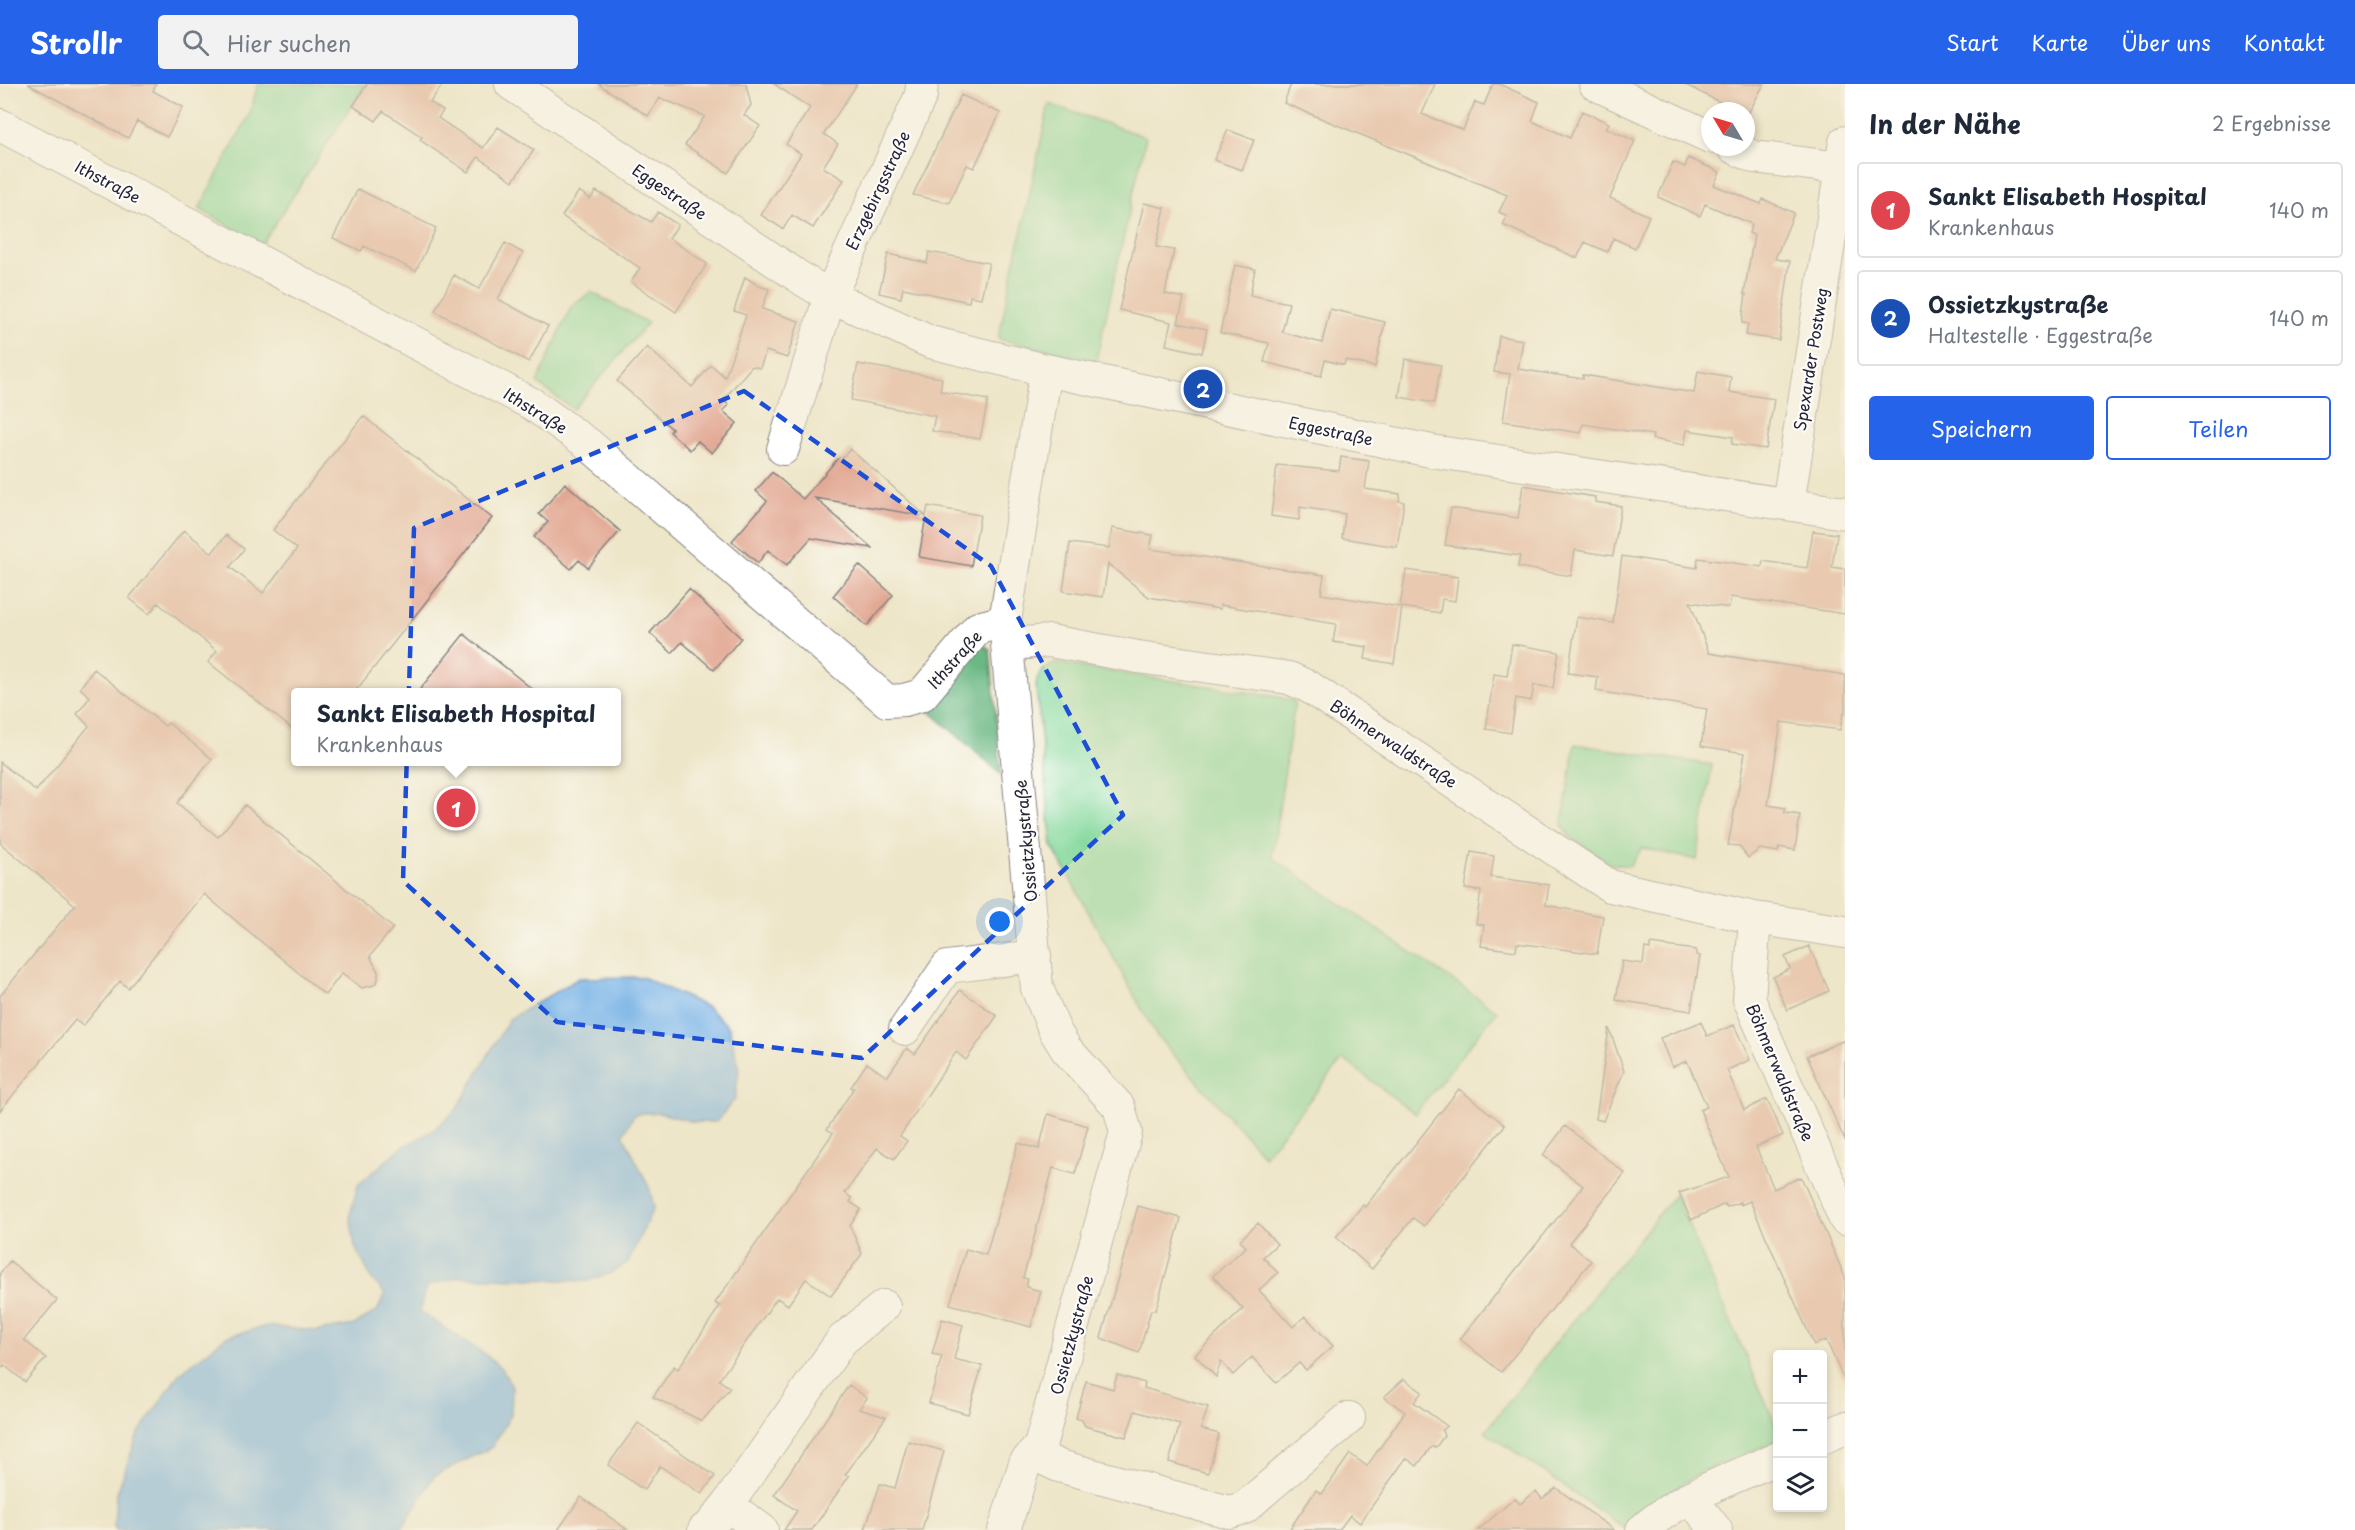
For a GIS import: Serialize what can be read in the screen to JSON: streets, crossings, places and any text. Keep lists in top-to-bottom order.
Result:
{
  "streets": {
    "street": [
      "Ithstraße",
      "Erzgebirgsstraße",
      "Eggestraße",
      "Spexarder Postweg",
      "Böhmerwaldstraße",
      "Ossietzkystraße"
    ]
  },
  "crossings": [
    ["Ithstraße", "Böhmerwaldstraße"],
    ["Ithstraße", "Ossietzkystraße"],
    ["Erzgebirgsstraße", "Eggestraße"],
    ["Eggestraße", "Spexarder Postweg"],
    ["Eggestraße", "Ossietzkystraße"],
    ["Böhmerwaldstraße", "Ossietzkystraße"]
  ],
  "north": "top left",
  "page": {
    "header": "Strollr",
    "search": "Hier suchen",
    "nav": [
      "Start",
      "Karte",
      "Über uns",
      "Kontakt"
    ],
    "heading": ["In der Nähe", "2 Ergebnisse"],
    "list": [
      {
        "mark": "1",
        "name": "Sankt Elisabeth Hospital",
        "note": "Krankenhaus",
        "value": "140 m"
      },
      {
        "mark": "2",
        "name": "Ossietzkystraße",
        "note": "Haltestelle · Eggestraße",
        "value": "140 m"
      }
    ],
    "pins": ["2", "1"],
    "buttons": ["Speichern", "Teilen"],
    "popup": ["Sankt Elisabeth Hospital", "Krankenhaus"],
    "map_buttons": ["+", "−"]
  }
}
